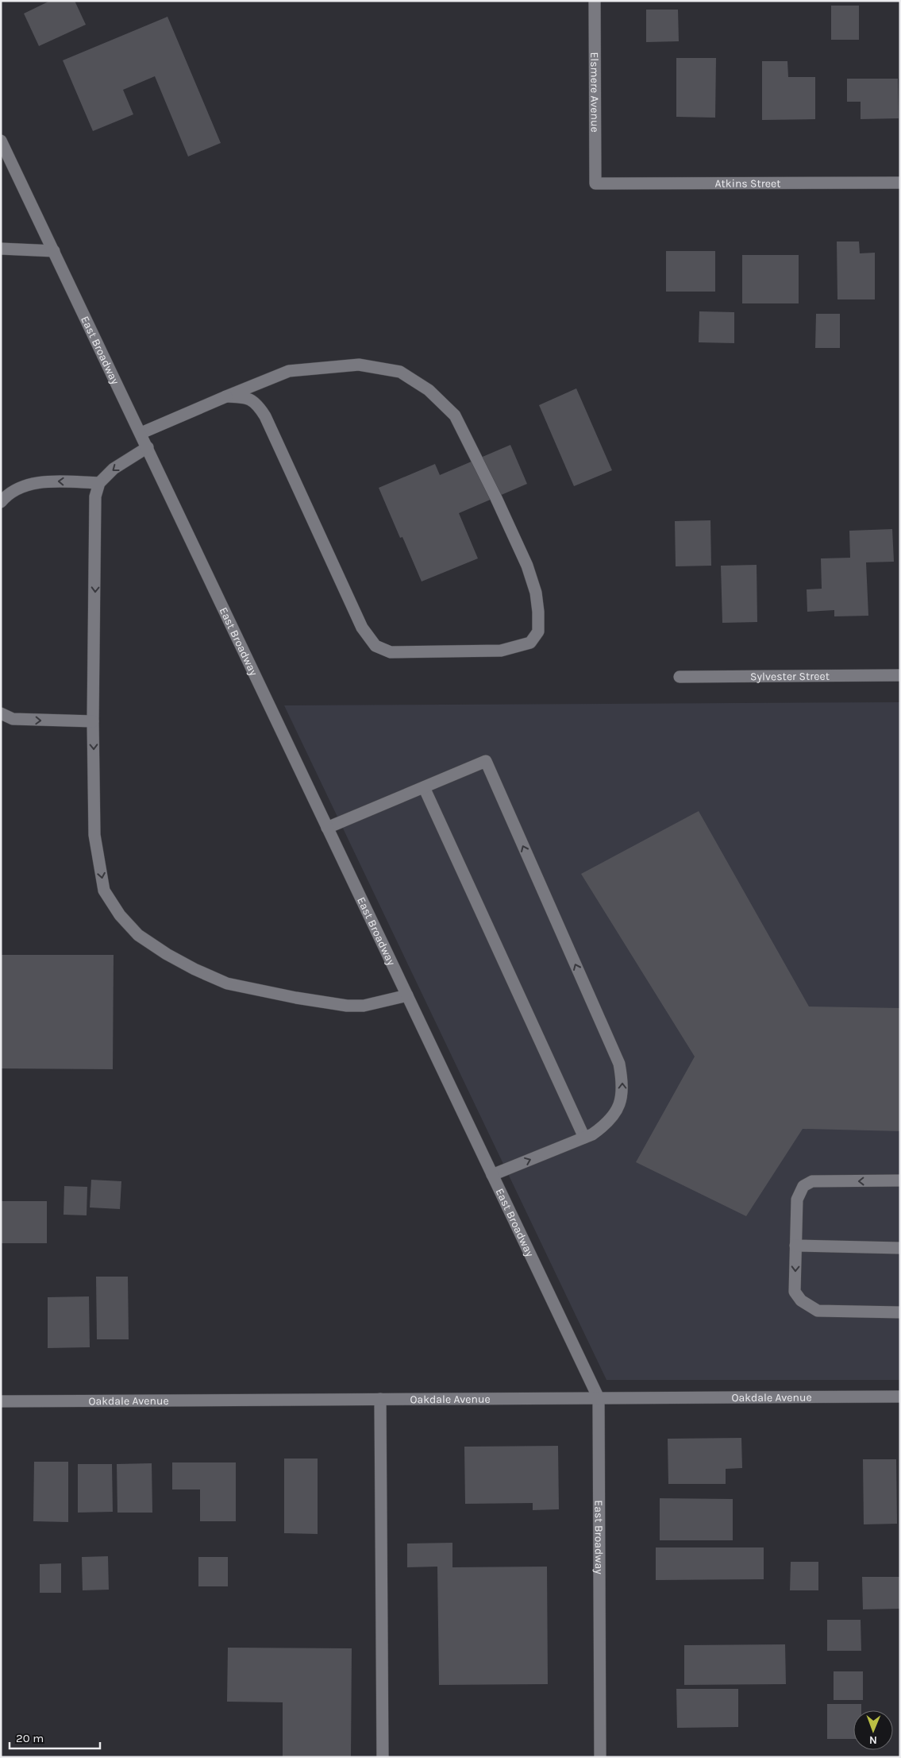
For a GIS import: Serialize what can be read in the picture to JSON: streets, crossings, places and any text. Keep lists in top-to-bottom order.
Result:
{
  "streets": {
    "street": [
      "Elsmere Avenue",
      "Atkins Street",
      "East Broadway",
      "Sylvester Street",
      "Oakdale Avenue"
    ]
  },
  "crossings": [
    ["Elsmere Avenue", "Atkins Street"],
    ["East Broadway", "Oakdale Avenue"]
  ],
  "scale_bar": "20 m",
  "north": "bottom"
}
